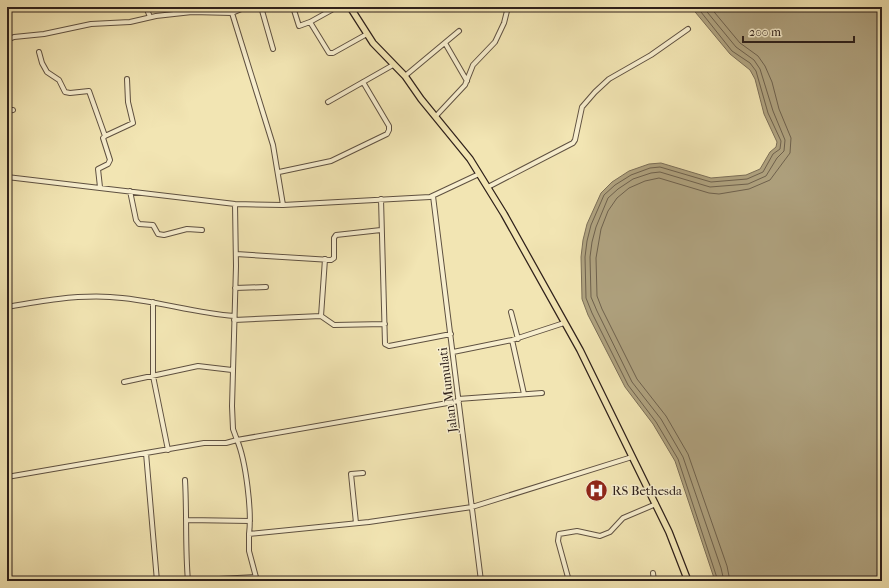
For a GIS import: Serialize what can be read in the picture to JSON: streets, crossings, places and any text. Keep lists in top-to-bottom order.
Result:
{
  "streets": {
    "street": ["Jalan Mumulati"]
  },
  "places": {
    "hospital": ["RS Bethesda"]
  },
  "scale_bar": "200 m"
}
